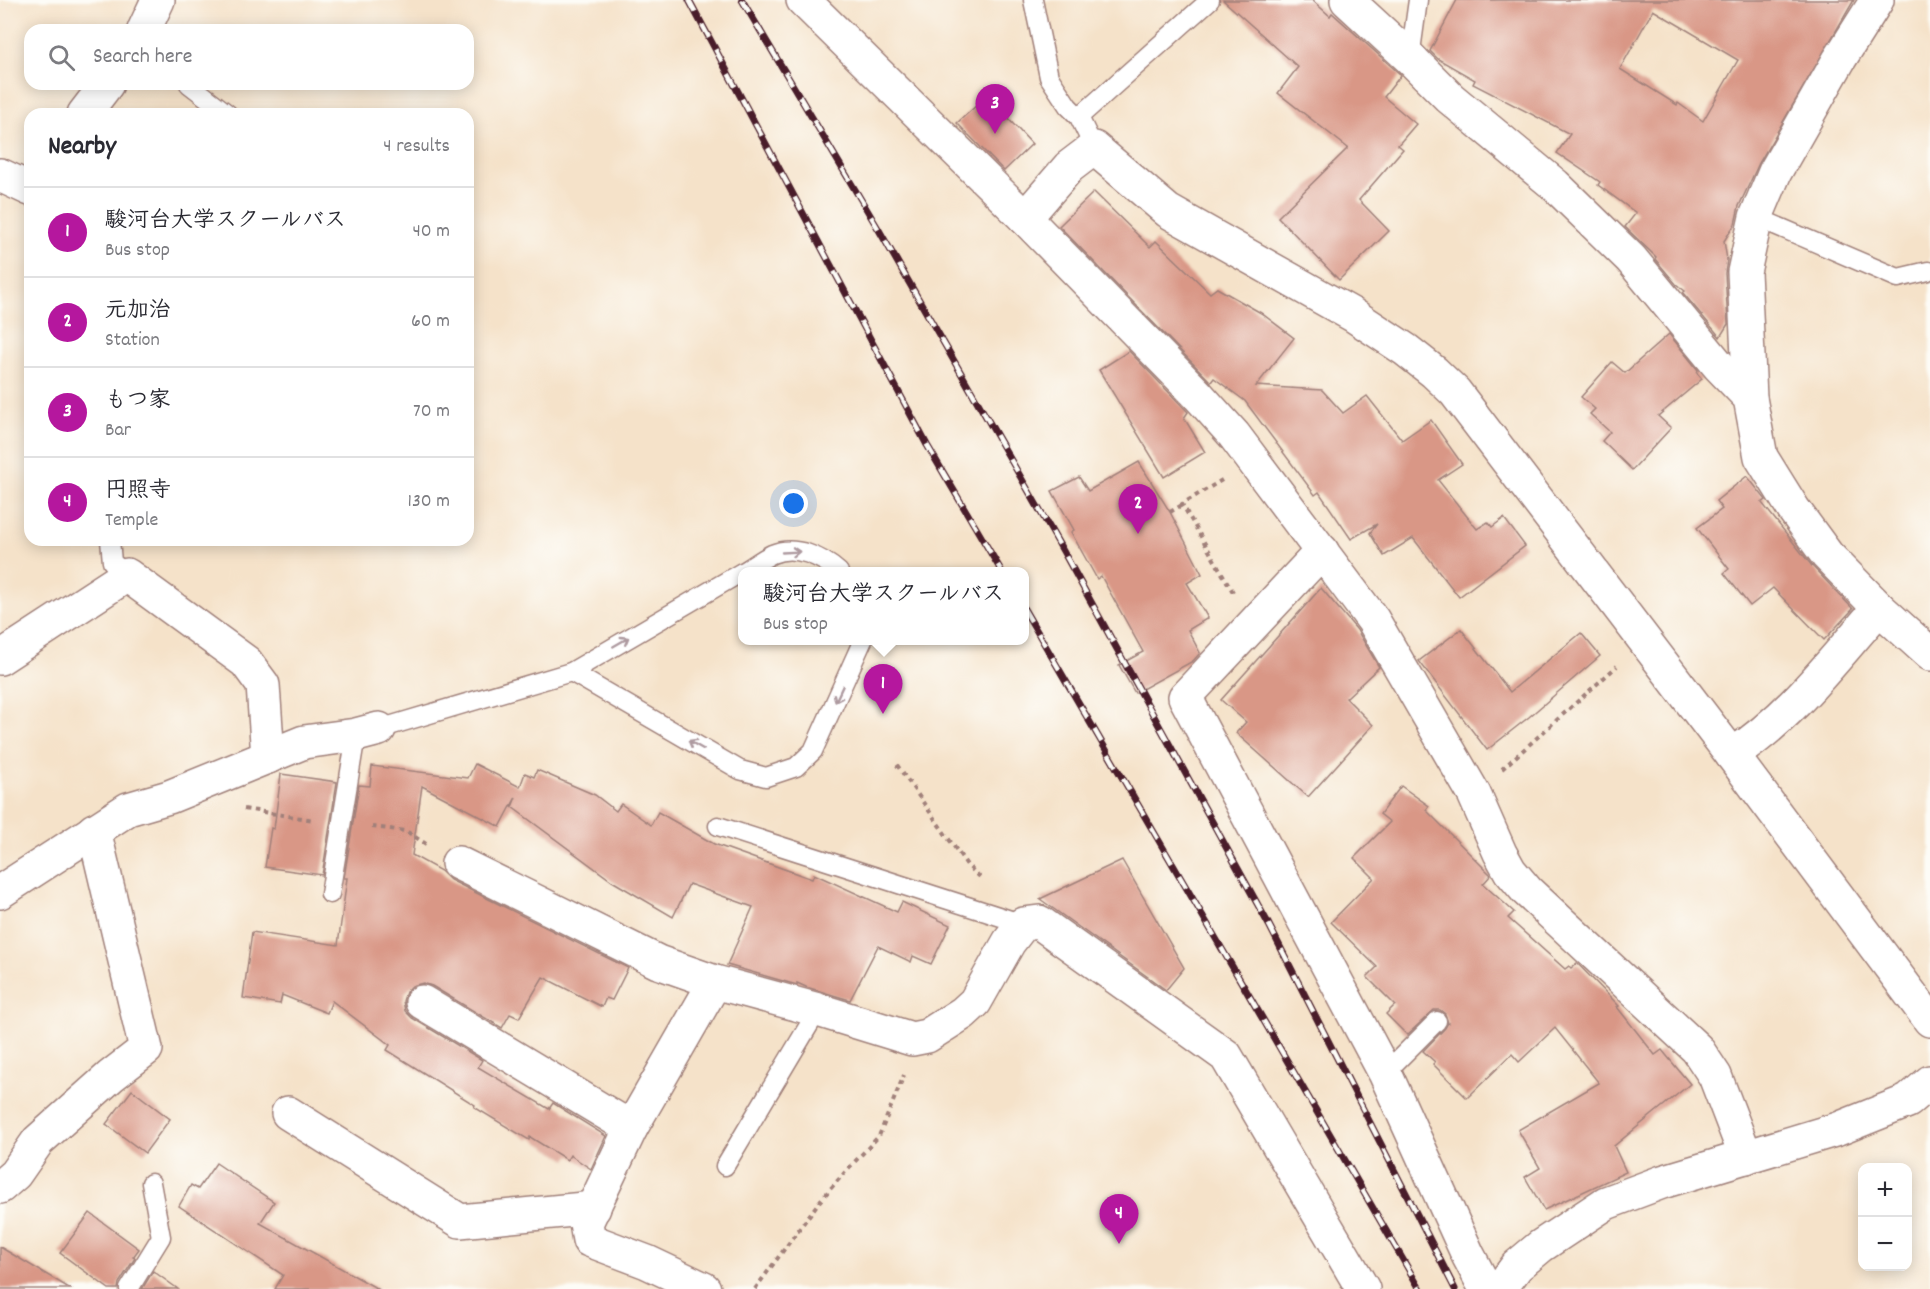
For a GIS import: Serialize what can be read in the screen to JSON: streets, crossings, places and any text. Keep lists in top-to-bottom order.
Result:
{
  "page": {
    "search": "Search here",
    "pins": [
      "3",
      "2",
      "1",
      "4"
    ],
    "heading": ["Nearby", "4 results"],
    "list": [
      {
        "mark": "1",
        "name": "駿河台大学スクールバス",
        "note": "Bus stop",
        "value": "40 m"
      },
      {
        "mark": "2",
        "name": "元加治",
        "note": "Station",
        "value": "60 m"
      },
      {
        "mark": "3",
        "name": "もつ家",
        "note": "Bar",
        "value": "70 m"
      },
      {
        "mark": "4",
        "name": "円照寺",
        "note": "Temple",
        "value": "130 m"
      }
    ],
    "popup": ["駿河台大学スクールバス", "Bus stop"],
    "map_buttons": ["+", "−"]
  }
}
